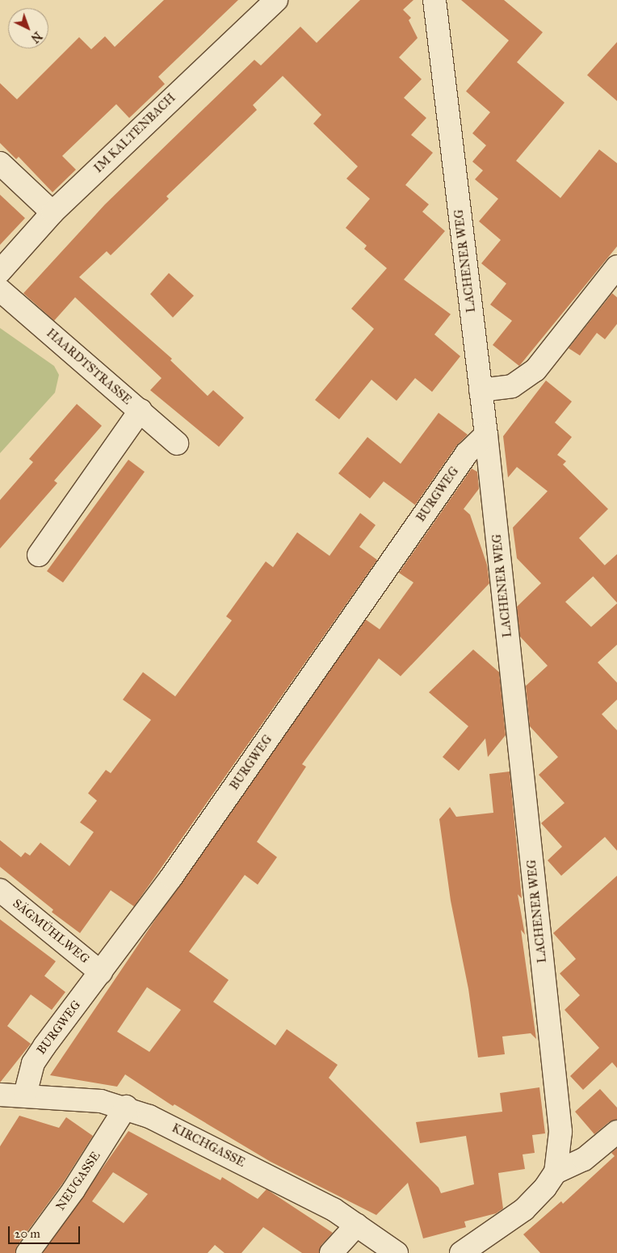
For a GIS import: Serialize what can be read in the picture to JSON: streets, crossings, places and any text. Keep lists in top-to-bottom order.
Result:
{
  "streets": {
    "street": [
      "IM KALTENBACH",
      "LACHENER WEG",
      "HAARDTSTRASSE",
      "BURGWEG",
      "SÄGMÜHLWEG",
      "KIRCHGASSE",
      "NEUGASSE"
    ]
  },
  "crossings": [
    ["LACHENER WEG", "BURGWEG"],
    ["BURGWEG", "SÄGMÜHLWEG"],
    ["BURGWEG", "KIRCHGASSE"],
    ["KIRCHGASSE", "NEUGASSE"]
  ],
  "scale_bar": "20 m",
  "north": "bottom right"
}
